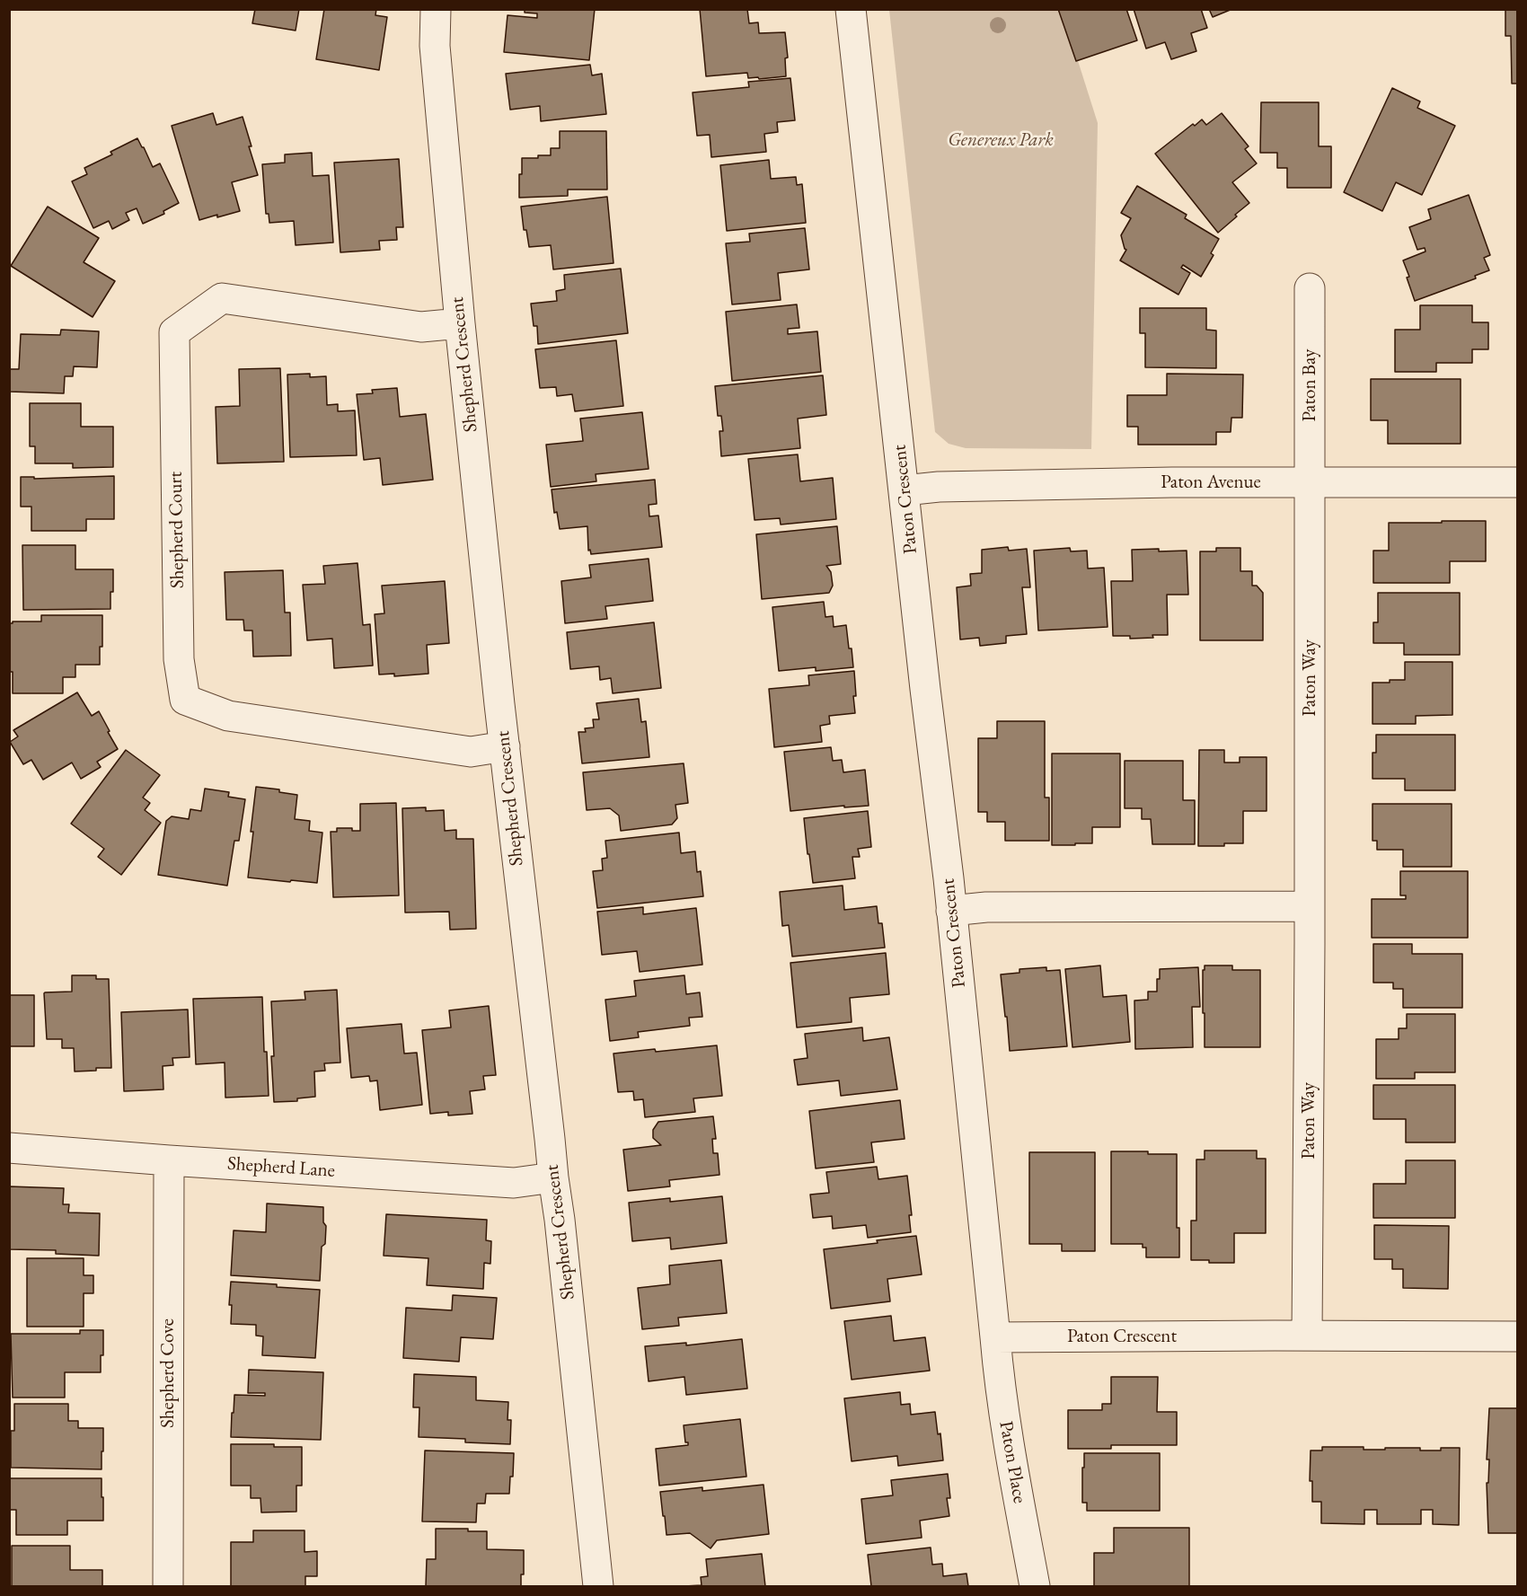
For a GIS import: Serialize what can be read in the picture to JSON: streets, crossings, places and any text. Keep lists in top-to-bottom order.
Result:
{
  "streets": {
    "street": [
      "Shepherd Crescent",
      "Paton Bay",
      "Paton Avenue",
      "Paton Crescent",
      "Shepherd Court",
      "Paton Way",
      "Shepherd Lane",
      "Shepherd Cove",
      "Paton Place"
    ]
  },
  "crossings": [
    ["Shepherd Crescent", "Shepherd Court"],
    ["Shepherd Crescent", "Shepherd Lane"],
    ["Paton Bay", "Paton Avenue"],
    ["Paton Bay", "Paton Way"],
    ["Paton Avenue", "Paton Crescent"],
    ["Paton Avenue", "Paton Way"],
    ["Paton Crescent", "Paton Way"],
    ["Paton Crescent", "Paton Place"],
    ["Shepherd Lane", "Shepherd Cove"]
  ],
  "parks": ["Genereux Park"]
}
